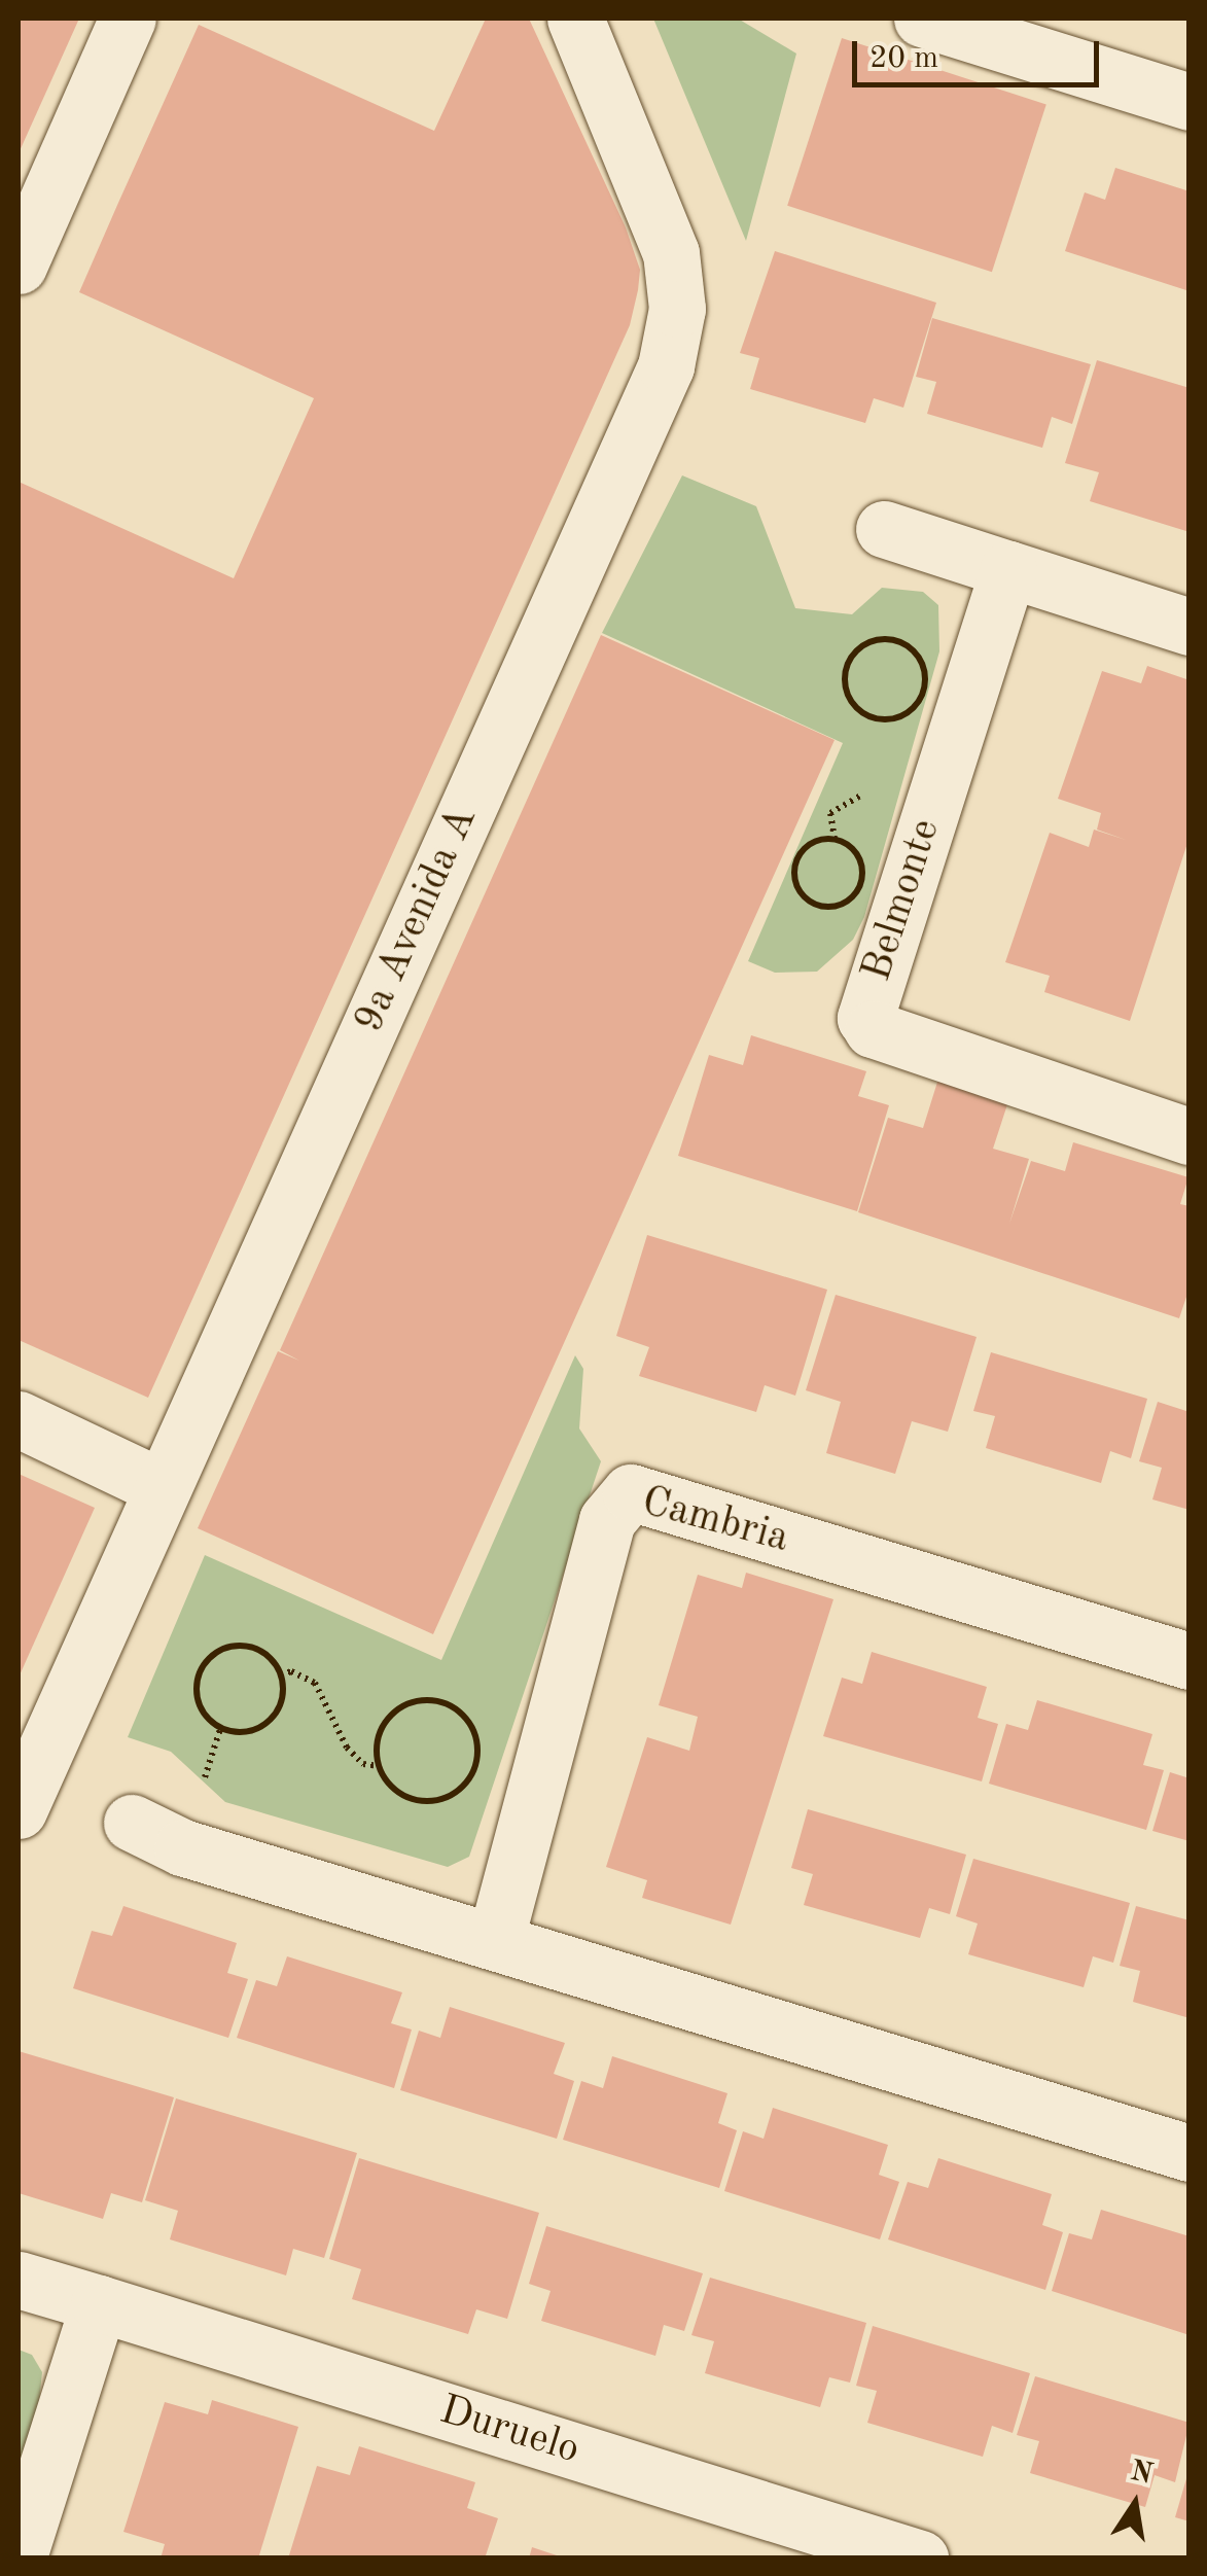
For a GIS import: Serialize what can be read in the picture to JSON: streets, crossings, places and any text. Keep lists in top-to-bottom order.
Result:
{
  "streets": {
    "street": [
      "Belmonte",
      "9a Avenida A",
      "Cambria",
      "Duruelo"
    ]
  },
  "scale_bar": "20 m",
  "north": "top"
}
